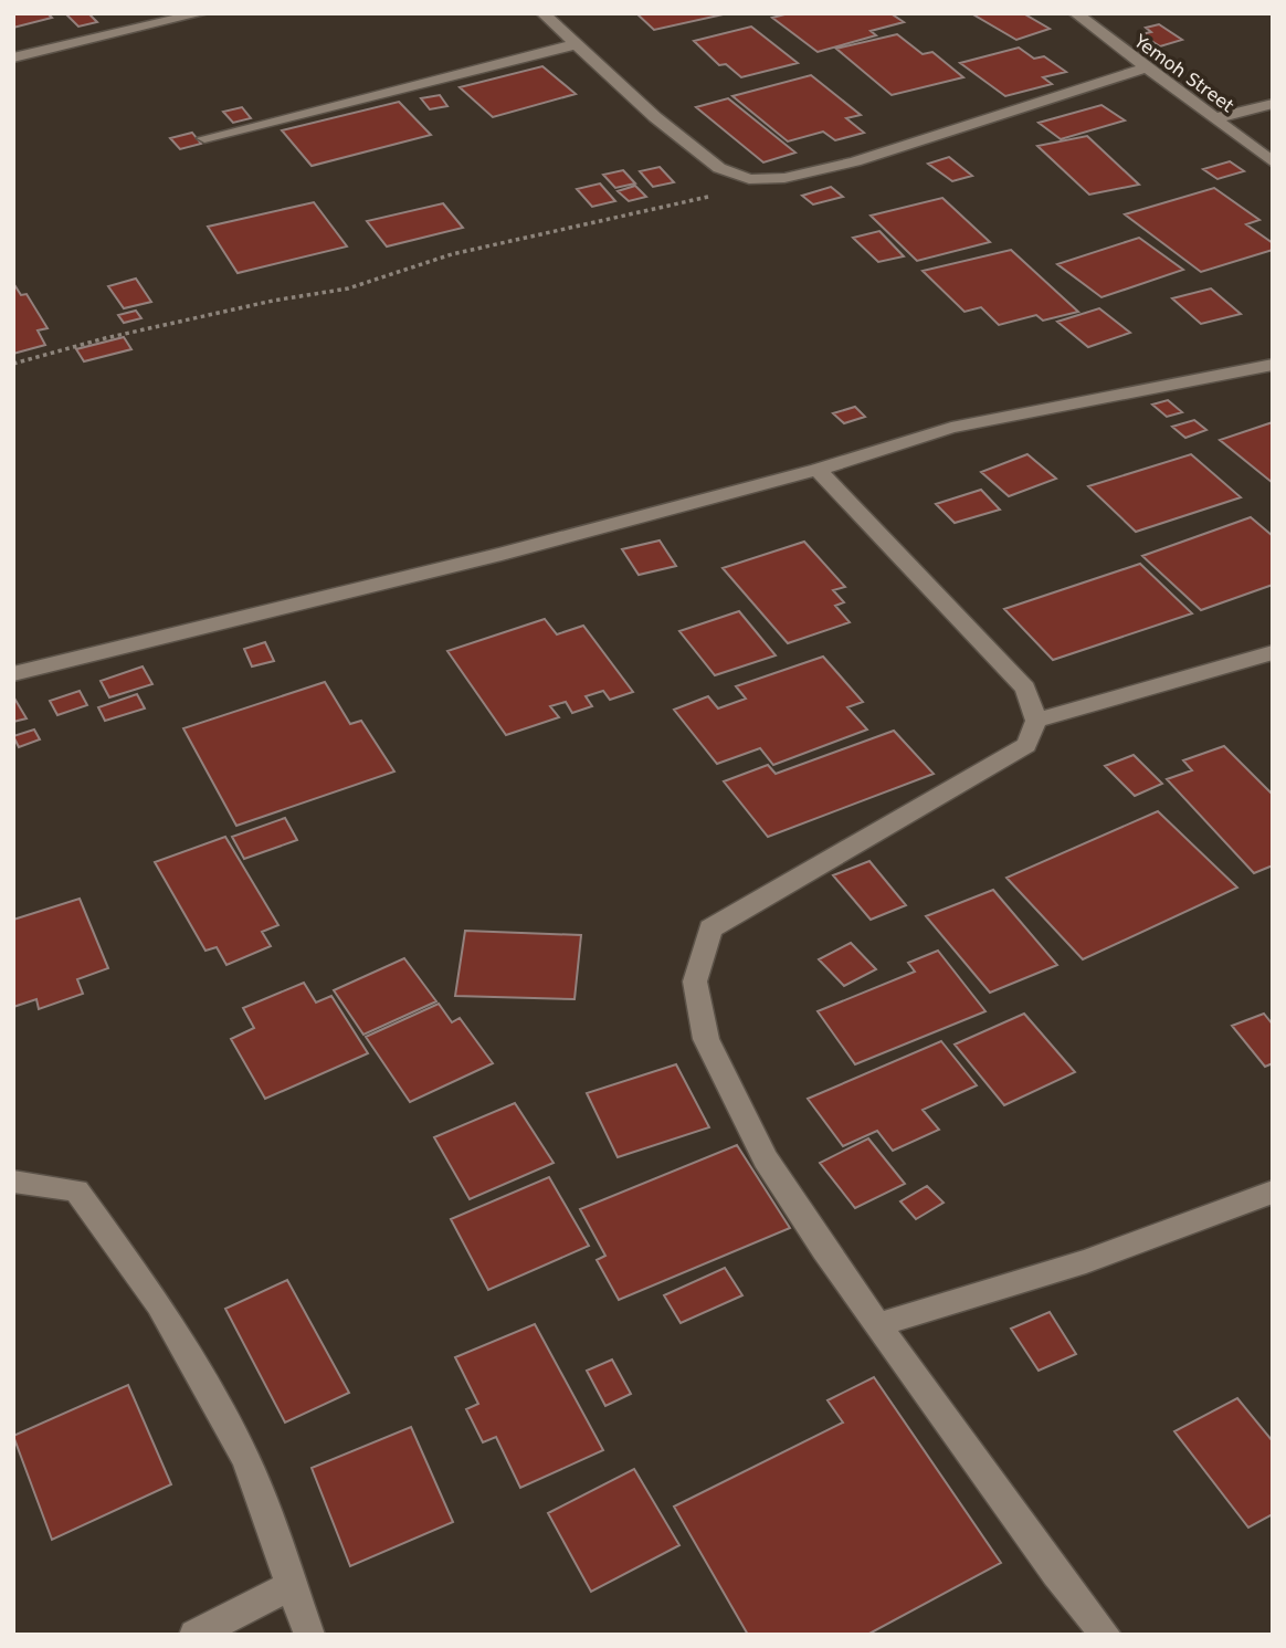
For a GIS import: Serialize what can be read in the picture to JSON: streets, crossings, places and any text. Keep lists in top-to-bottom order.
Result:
{
  "streets": {
    "street": ["Yemoh Street"]
  }
}
